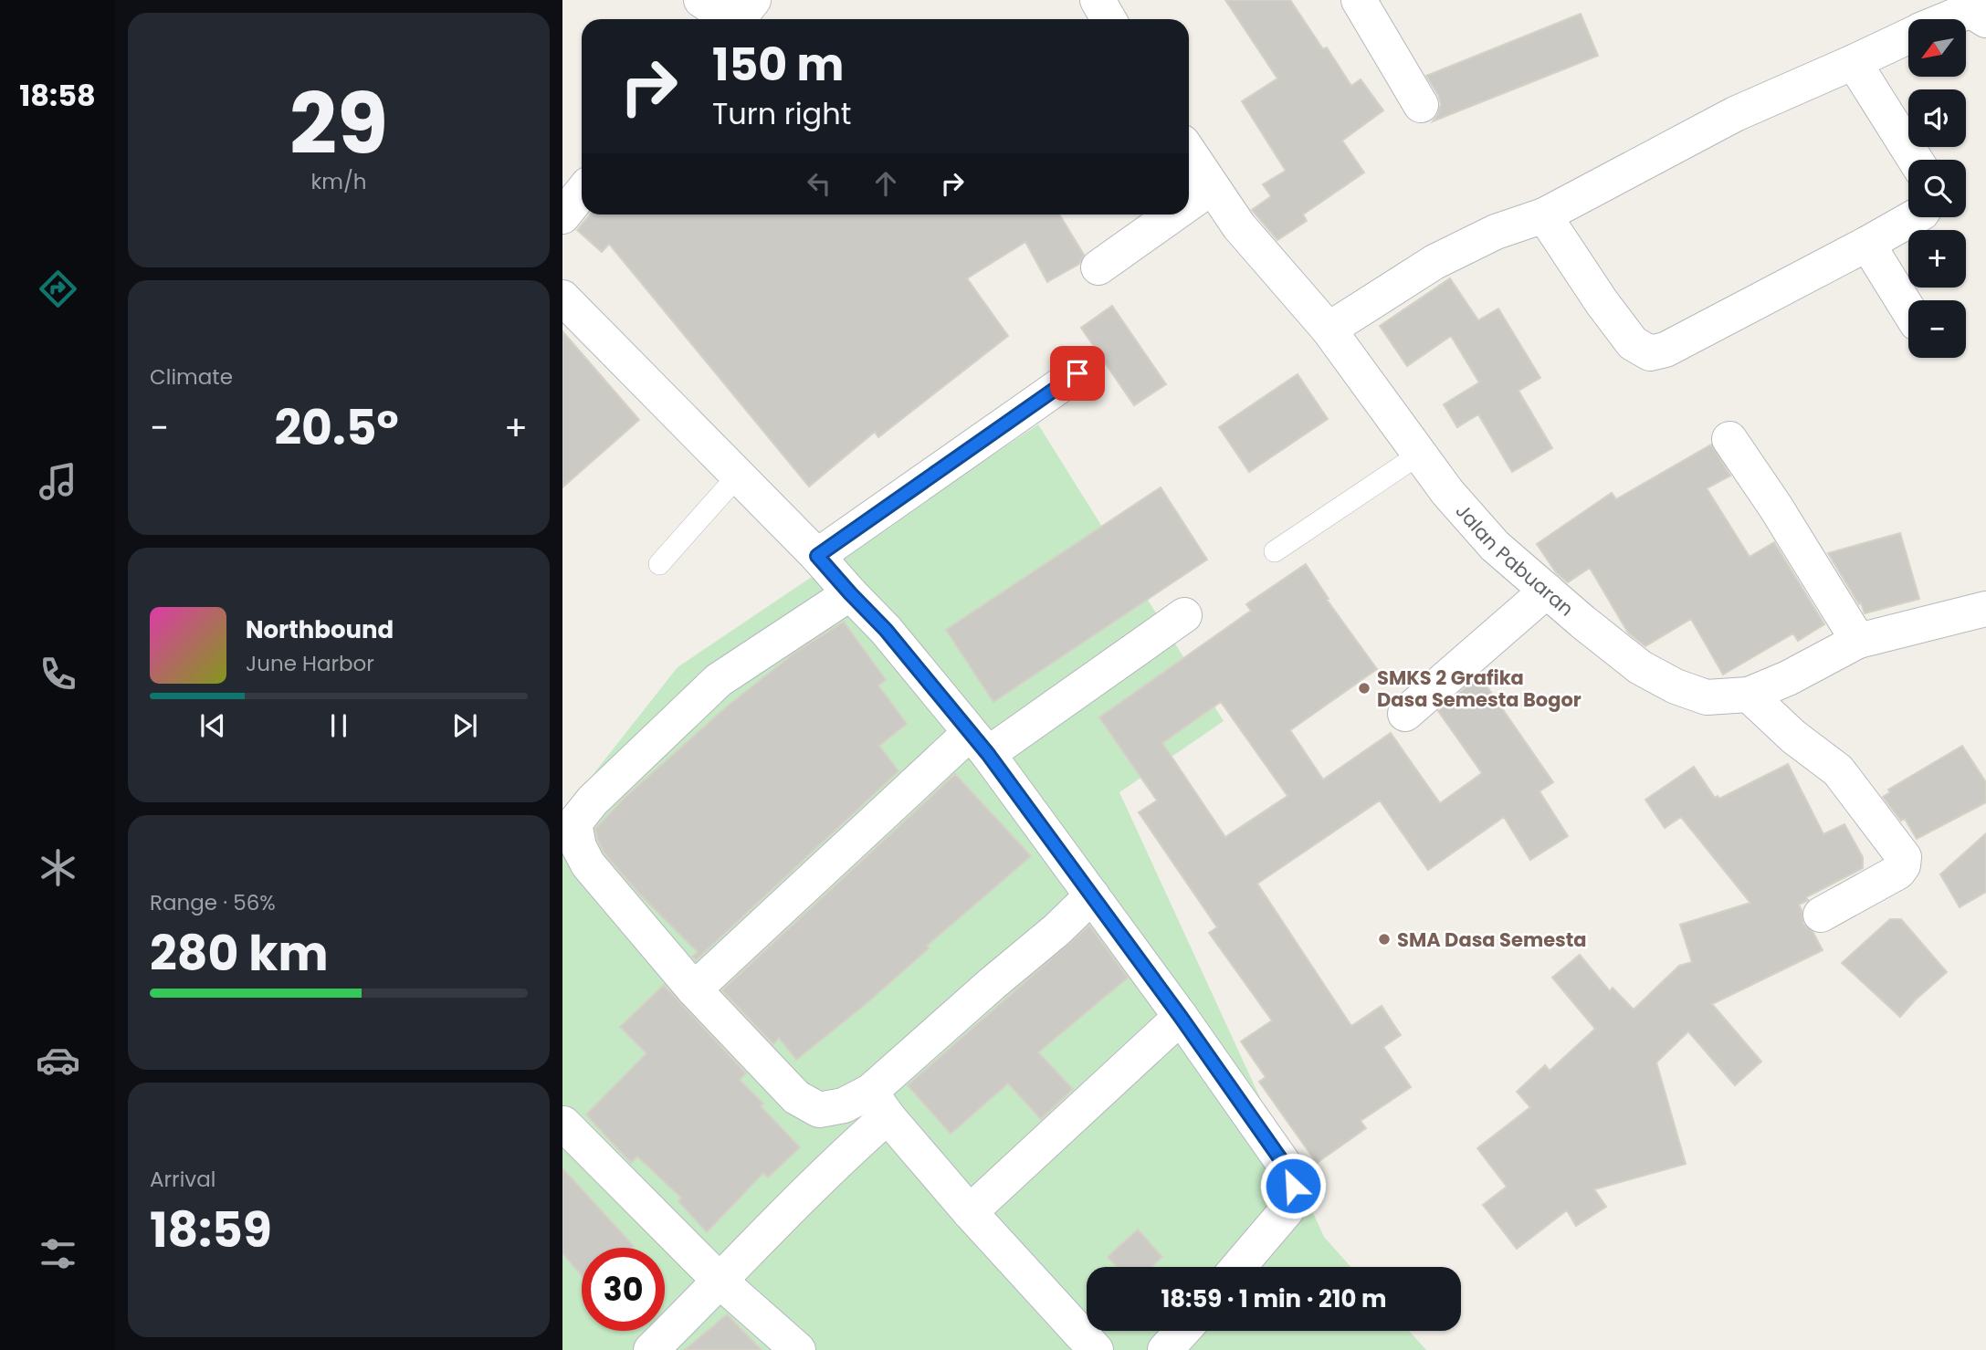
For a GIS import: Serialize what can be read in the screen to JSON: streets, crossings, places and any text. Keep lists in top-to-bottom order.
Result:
{
  "streets": {
    "street": ["Jalan Pabuaran"]
  },
  "places": ["SMKS 2 Grafika Dasa Semesta Bogor", "SMA Dasa Semesta"],
  "north": "bottom left",
  "page": {
    "tabs": "18:58",
    "tile": [
      ["29", "km/h"],
      "Climate",
      ["Range · 56%", "280 km"],
      ["Arrival", "18:59"]
    ],
    "map_buttons": ["+", "−"],
    "turn": ["150 m", "Turn right"],
    "heat": ["−", "20.5°", "+"],
    "song": ["Northbound", "June Harbor"],
    "limit": "30",
    "trip": "18:59 · 1 min · 210 m"
  }
}
